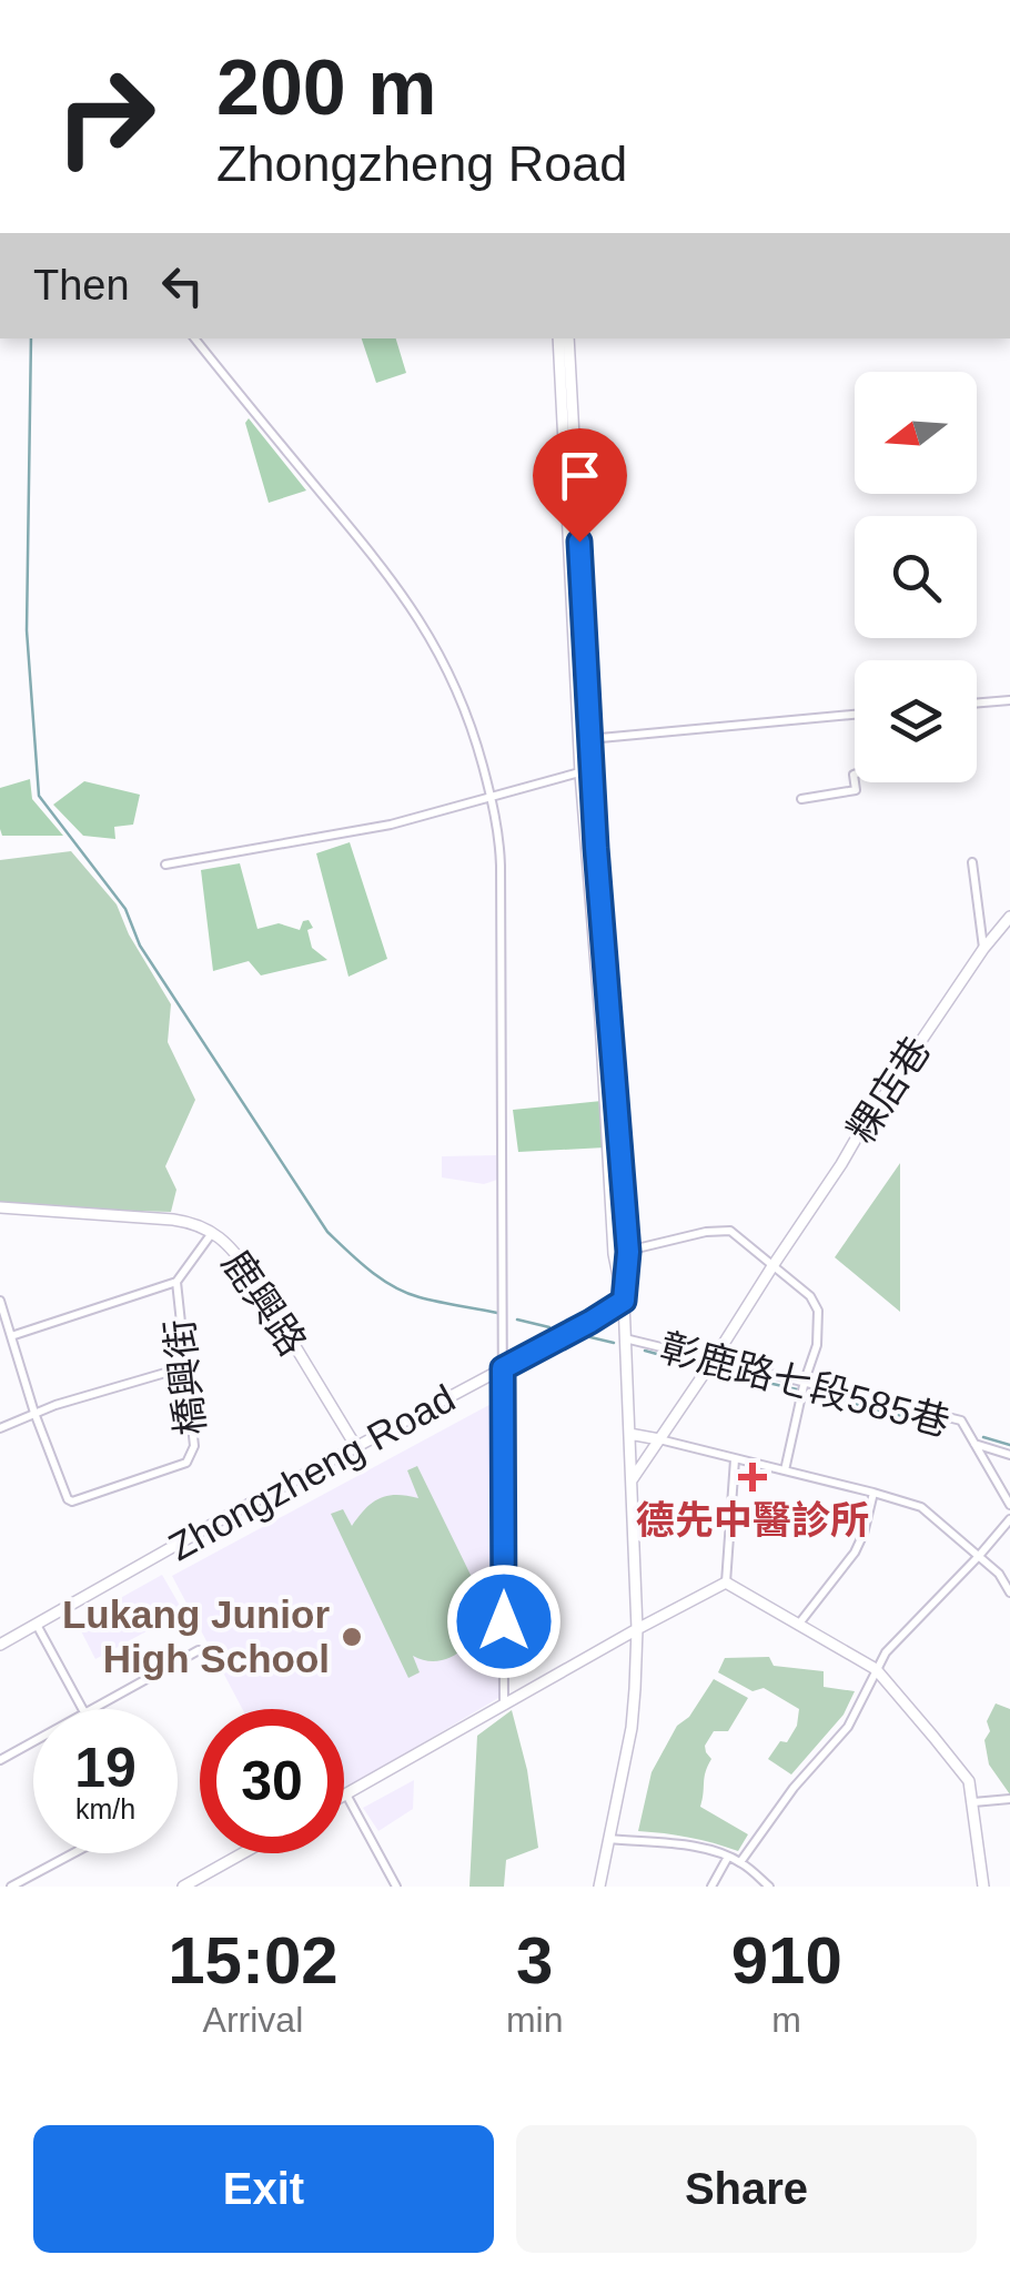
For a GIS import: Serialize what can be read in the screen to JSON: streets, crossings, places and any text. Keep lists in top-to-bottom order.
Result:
{
  "streets": {
    "street": [
      "粿店巷",
      "鹿興路",
      "橋興街",
      "彰鹿路七段585巷",
      "Zhongzheng Road"
    ]
  },
  "crossings": [
    ["粿店巷", "彰鹿路七段585巷"],
    ["鹿興路", "橋興街"],
    ["鹿興路", "Zhongzheng Road"]
  ],
  "places": {
    "health": ["德先中醫診所"],
    "other": ["Lukang Junior High School"]
  },
  "north": "left",
  "page": {
    "turn": ["200 m", "Zhongzheng Road"],
    "then": "Then",
    "speed": "19 km/h",
    "limit": "30",
    "eta": [
      "15:02",
      "Arrival",
      "3",
      "min",
      "910",
      "m"
    ],
    "buttons": ["Exit", "Share"]
  }
}
